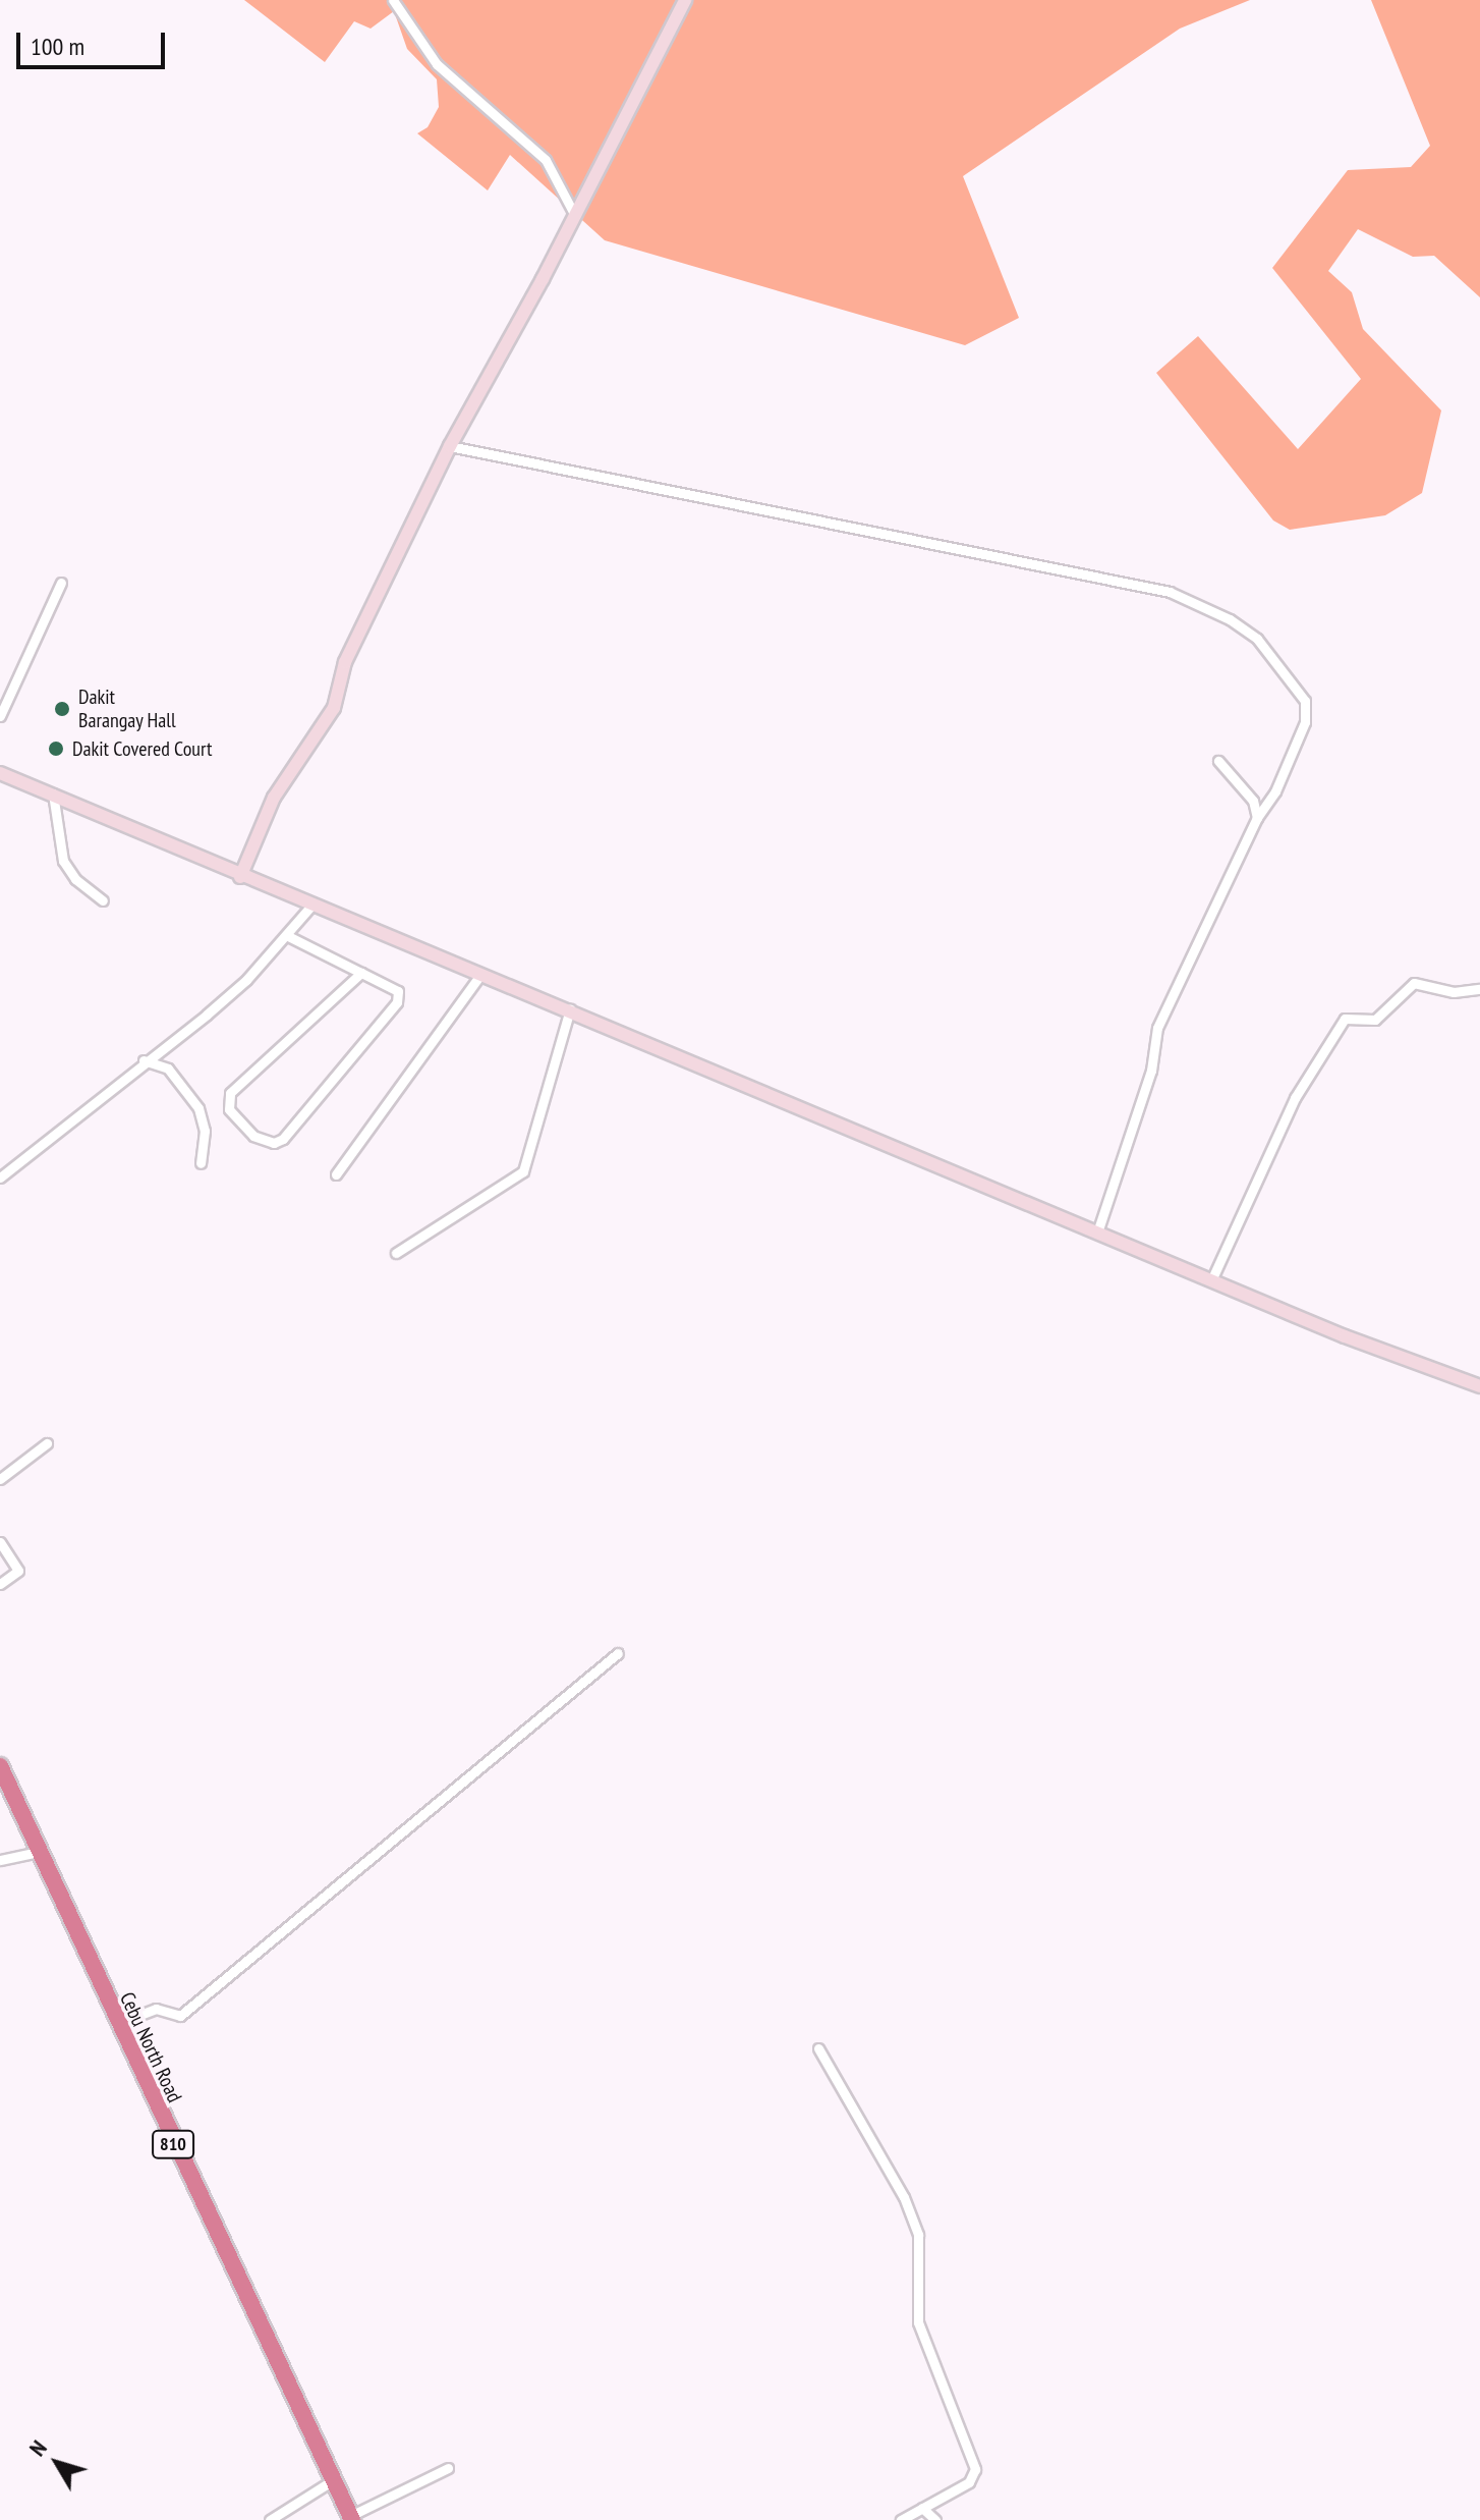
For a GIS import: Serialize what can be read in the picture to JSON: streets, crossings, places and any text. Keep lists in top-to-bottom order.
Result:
{
  "streets": {
    "highway": ["Cebu North Road", "810"]
  },
  "places": ["Dakit Barangay Hall", "Dakit Covered Court"],
  "scale_bar": "100 m",
  "north": "top left"
}
